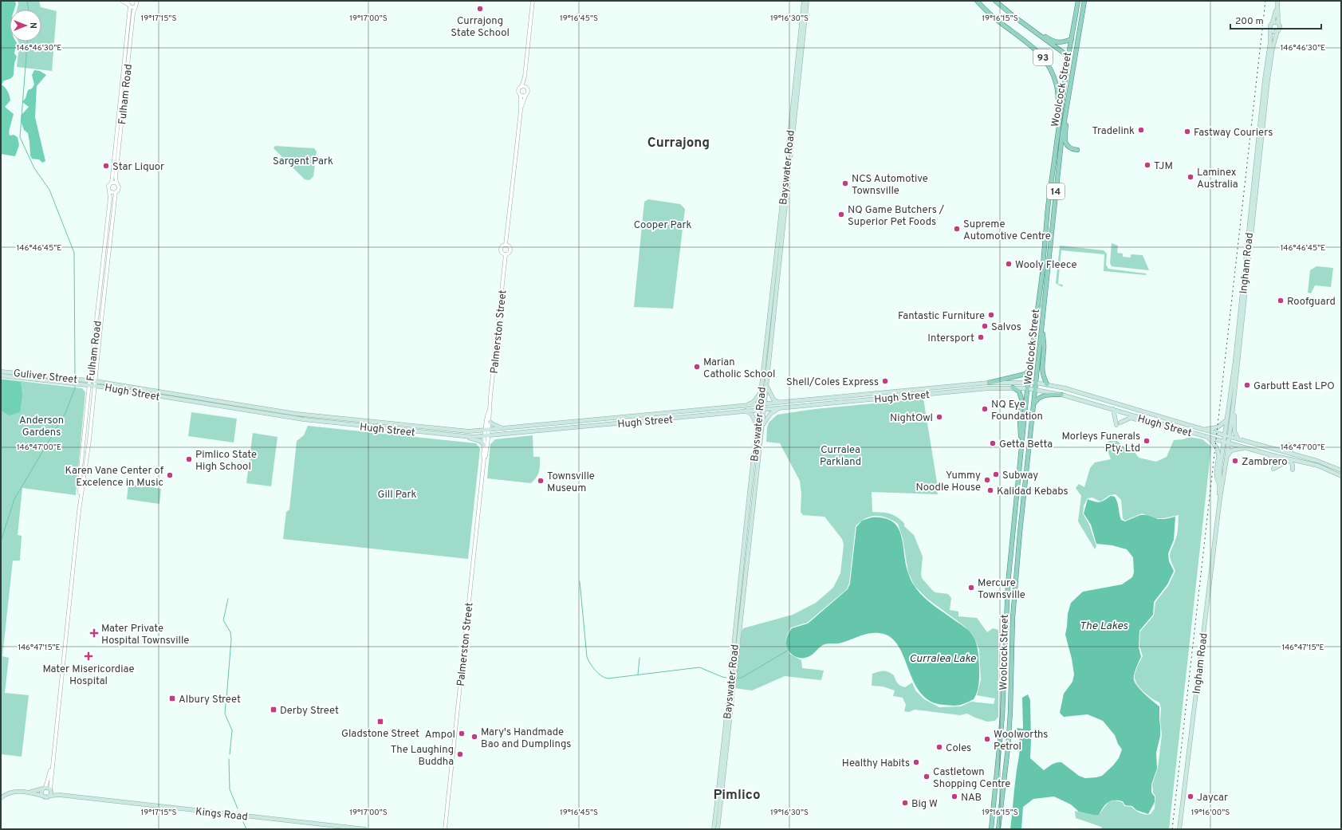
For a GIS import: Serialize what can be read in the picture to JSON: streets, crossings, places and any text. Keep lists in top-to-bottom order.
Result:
{
  "streets": {
    "main road": [
      "93",
      "Woolcock Street",
      "Bayswater Road",
      "14",
      "Ingham Road",
      "Guliver Street",
      "Hugh Street",
      "Kings Road"
    ],
    "street": ["Fulham Road", "Palmerston Street"]
  },
  "crossings": [
    ["93", "Woolcock Street"],
    ["Woolcock Street", "Hugh Street"],
    ["Fulham Road", "Guliver Street"],
    ["Fulham Road", "Hugh Street"],
    ["Fulham Road", "Kings Road"],
    ["Bayswater Road", "Hugh Street"],
    ["Ingham Road", "Hugh Street"],
    ["Palmerston Street", "Hugh Street"],
    ["Guliver Street", "Hugh Street"]
  ],
  "districts": ["Currajong", "Pimlico"],
  "water": ["The Lakes", "Curralea Lake"],
  "parks": [
    "Sargent Park",
    "Cooper Park",
    "Anderson Gardens",
    "Curralea Parkland",
    "Gill Park"
  ],
  "places": {
    "other": [
      "Currajong State School",
      "Tradelink",
      "Fastway Couriers",
      "TJM",
      "Star Liquor",
      "Laminex Australia",
      "NCS Automotive Townsville",
      "NQ Game Butchers / Superior Pet Foods",
      "Supreme Automotive Centre",
      "Wooly Fleece",
      "Roofguard",
      "Fantastic Furniture",
      "Salvos",
      "Intersport",
      "Marian Catholic School",
      "Shell/Coles Express",
      "Garbutt East LPO",
      "NQ Eye Foundation",
      "NightOwl",
      "Morleys Funerals Pty. Ltd",
      "Getta Betta",
      "Pimlico State High School",
      "Zambrero",
      "Subway",
      "Karen Vane Center of Excelence in Music",
      "Yummy Noodle House",
      "Townsville Museum",
      "Kalidad Kebabs",
      "Mercure Townsville",
      "Ampol",
      "Mary's Handmade Bao and Dumplings",
      "Woolworths Petrol",
      "Coles",
      "The Laughing Buddha",
      "Healthy Habits",
      "Castletown Shopping Centre",
      "NAB",
      "Jaycar",
      "Big W"
    ],
    "health": ["Mater Private Hospital Townsville", "Mater Misericordiae Hospital"],
    "transit": ["Albury Street", "Derby Street", "Gladstone Street"]
  },
  "scale_bar": "200 m",
  "north": "right",
  "coordinates": [
    "19°17'15\"S",
    "19°17'00\"S",
    "19°16'45\"S",
    "19°16'30\"S",
    "19°16'15\"S",
    "146°46'30\"E",
    "146°46'45\"E",
    "146°47'00\"E",
    "146°47'15\"E",
    "19°16'00\"S"
  ]
}
